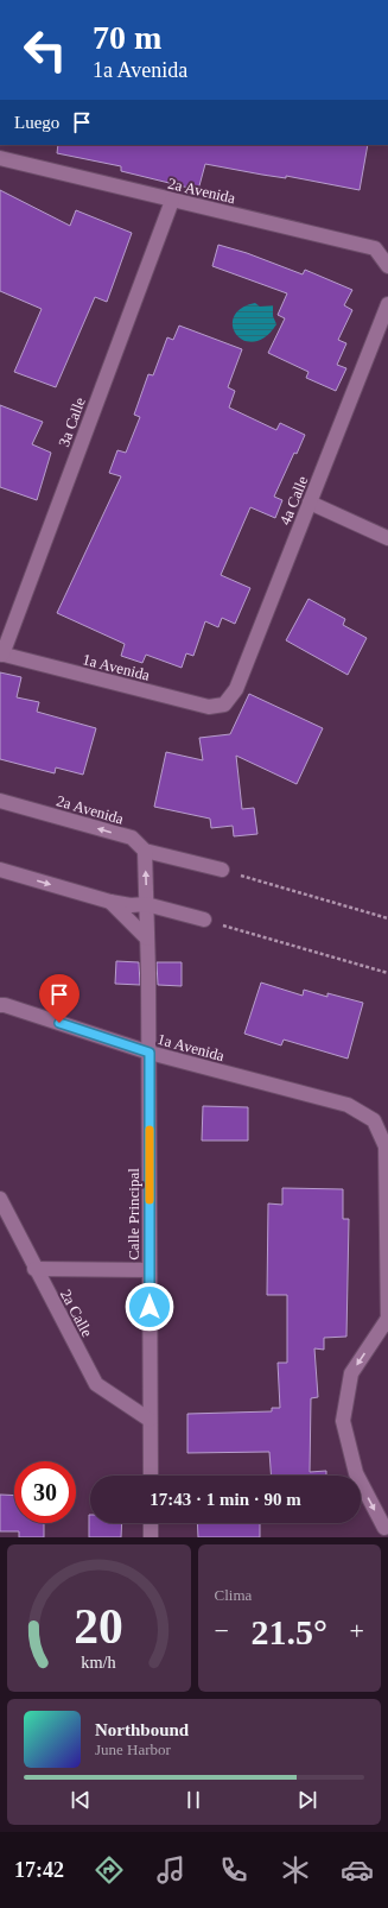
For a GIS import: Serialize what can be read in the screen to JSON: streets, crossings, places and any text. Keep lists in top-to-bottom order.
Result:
{
  "streets": {
    "street": [
      "2a Avenida",
      "3a Calle",
      "4a Calle",
      "1a Avenida",
      "Calle Principal",
      "2a Calle"
    ]
  },
  "crossings": [
    ["2a Avenida", "3a Calle"],
    ["2a Avenida", "Calle Principal"],
    ["3a Calle", "1a Avenida"],
    ["4a Calle", "1a Avenida"],
    ["1a Avenida", "Calle Principal"],
    ["Calle Principal", "2a Calle"]
  ],
  "page": {
    "turn": ["70 m", "1a Avenida"],
    "then": "Luego",
    "limit": "30",
    "trip": "17:43 · 1 min · 90 m",
    "tile": "Clima",
    "heat": ["−", "21.5°", "+"],
    "song": ["Northbound", "June Harbor"],
    "tabs": "17:42",
    "gauge": ["20", "km/h"]
  }
}
